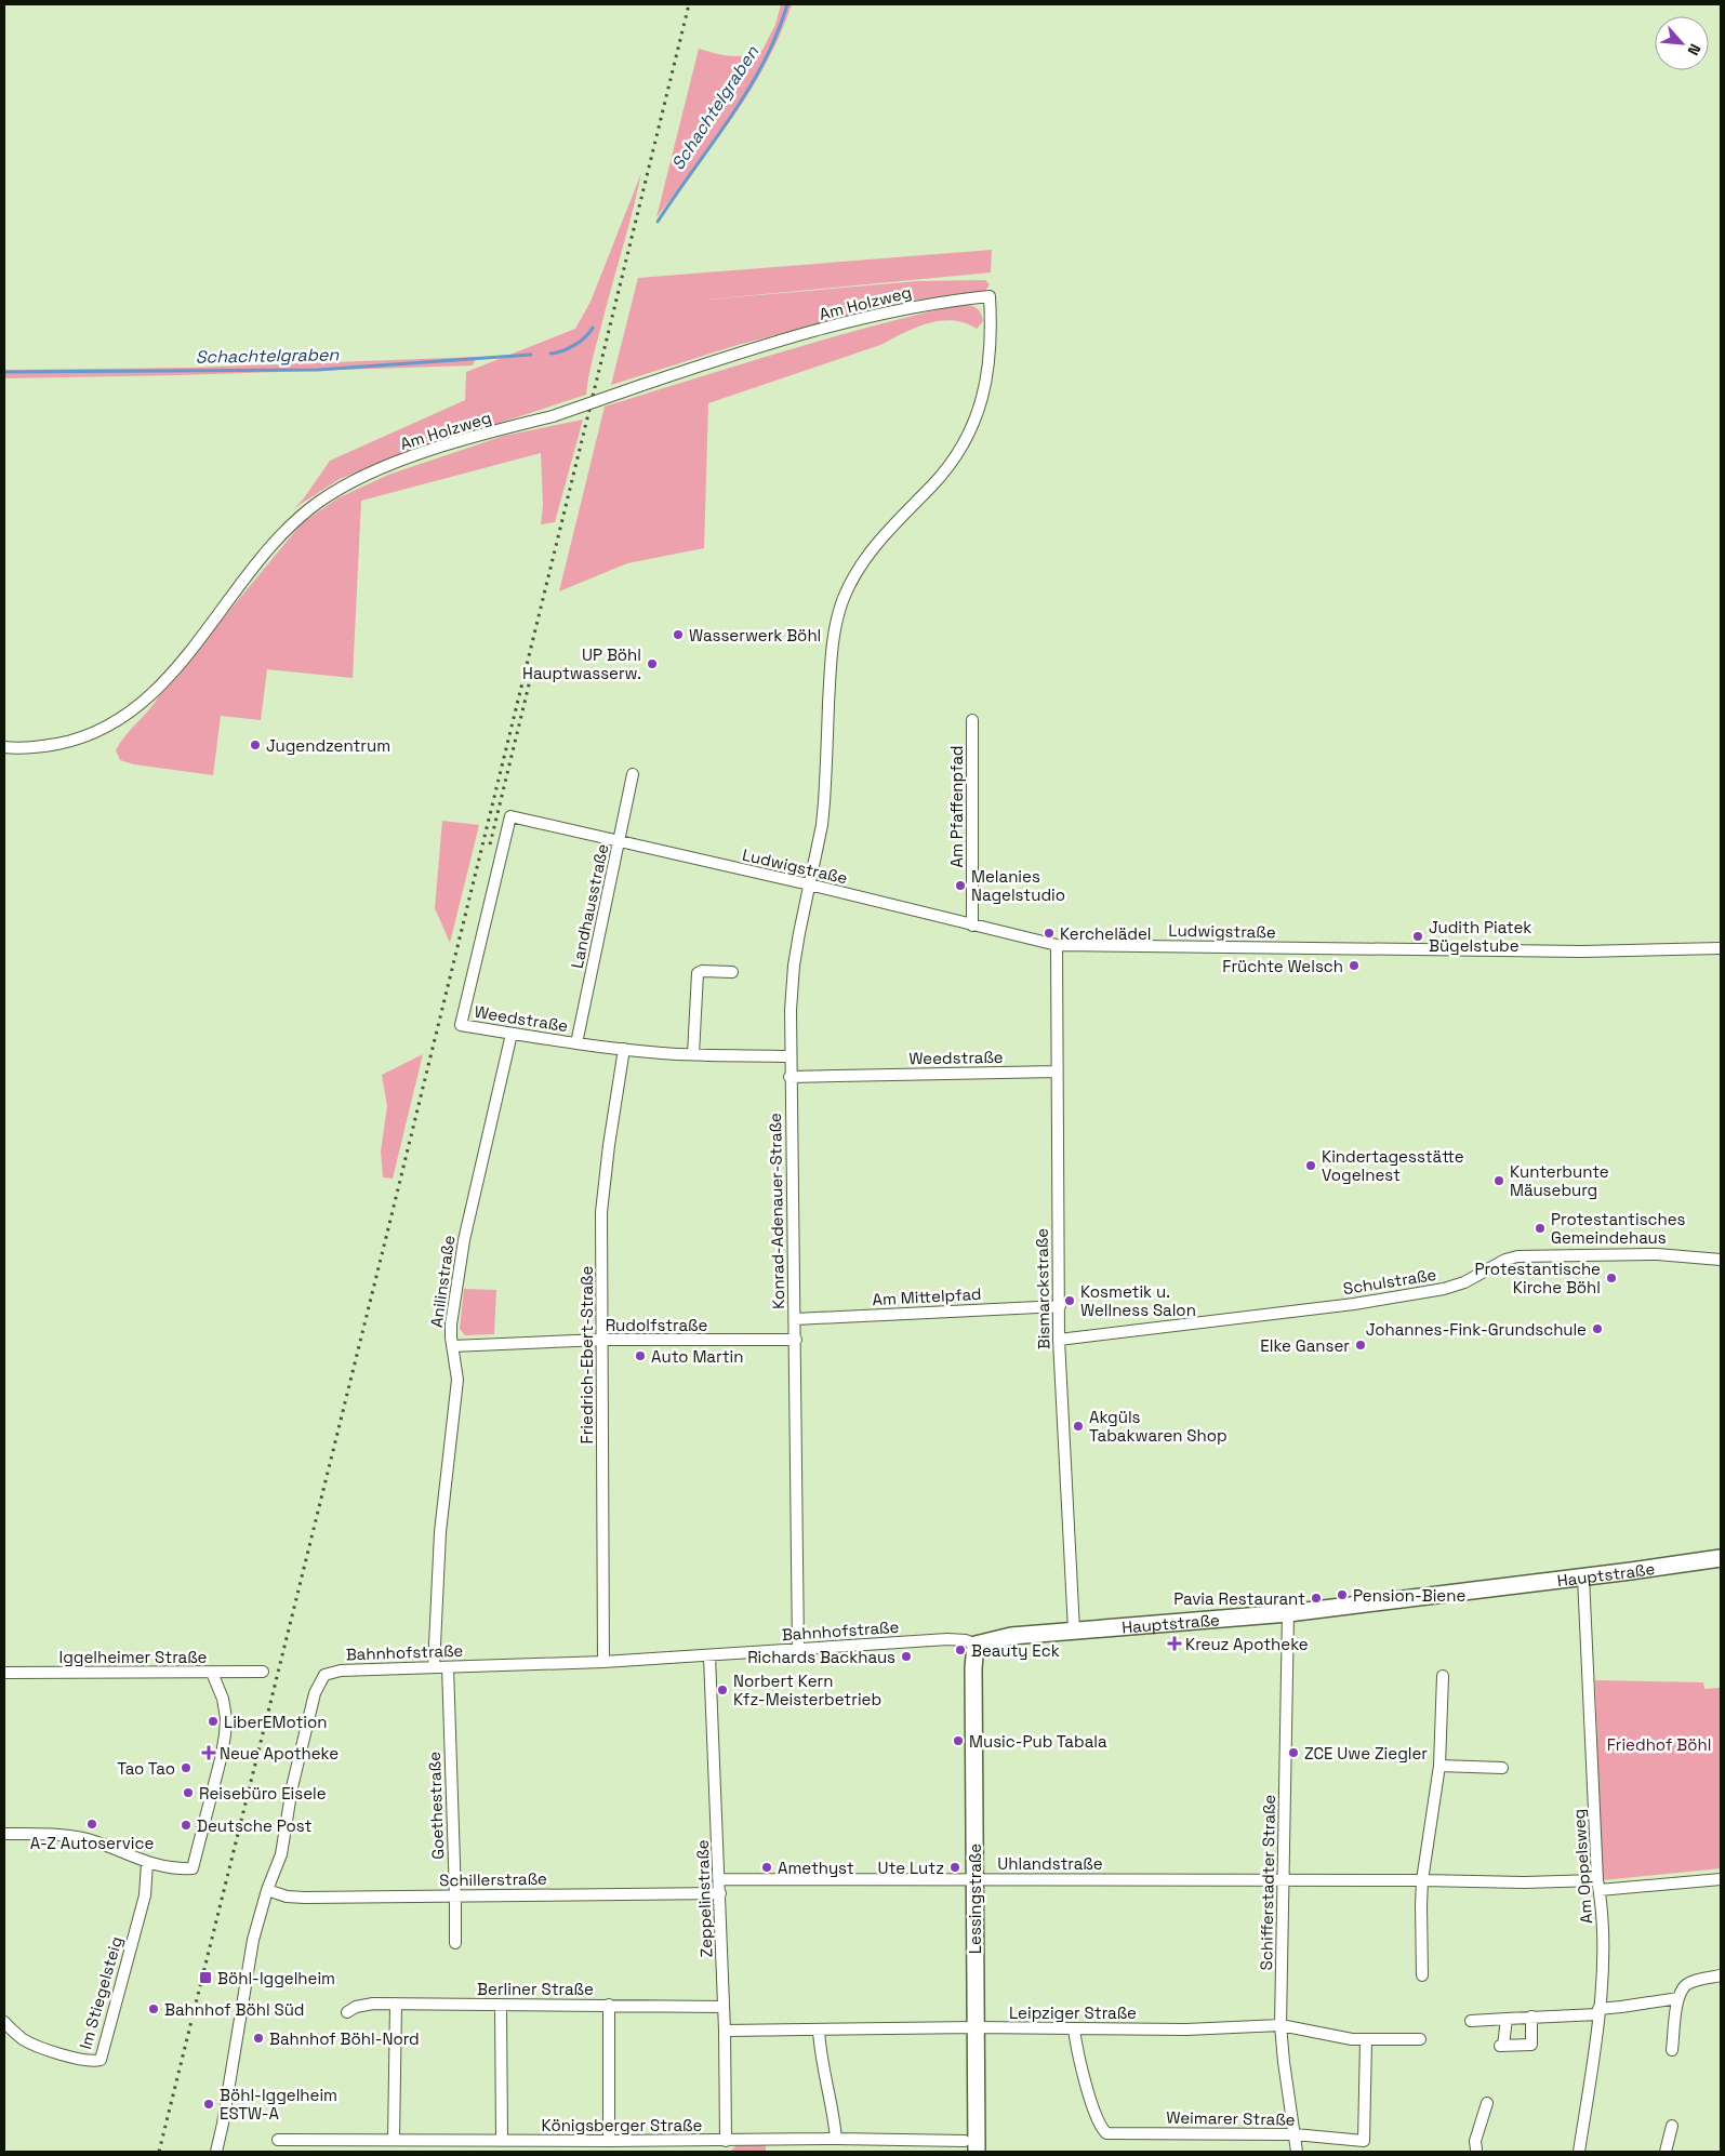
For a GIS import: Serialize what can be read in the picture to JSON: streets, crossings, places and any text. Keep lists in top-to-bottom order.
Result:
{
  "streets": {
    "street": [
      "Am Holzweg",
      "Am Pfaffenpfad",
      "Ludwigstraße",
      "Landhausstraße",
      "Weedstraße",
      "Konrad-Adenauer-Straße",
      "Anilinstraße",
      "Schulstraße",
      "Bismarckstraße",
      "Am Mittelpfad",
      "Rudolfstraße",
      "Friedrich-Ebert-Straße",
      "Hauptstraße",
      "Bahnhofstraße",
      "Iggelheimer Straße",
      "Goethestraße",
      "Uhlandstraße",
      "Am Oppelsweg",
      "Schillerstraße",
      "Schifferstadter Straße",
      "Zeppelinstraße",
      "Lessingstraße",
      "Berliner Straße",
      "Im Stiegelsteig",
      "Leipziger Straße",
      "Weimarer Straße",
      "Königsberger Straße"
    ]
  },
  "crossings": [
    ["Am Holzweg", "Konrad-Adenauer-Straße"],
    ["Am Pfaffenpfad", "Ludwigstraße"],
    ["Ludwigstraße", "Landhausstraße"],
    ["Ludwigstraße", "Weedstraße"],
    ["Ludwigstraße", "Konrad-Adenauer-Straße"],
    ["Ludwigstraße", "Bismarckstraße"],
    ["Landhausstraße", "Weedstraße"],
    ["Weedstraße", "Konrad-Adenauer-Straße"],
    ["Weedstraße", "Anilinstraße"],
    ["Weedstraße", "Bismarckstraße"],
    ["Weedstraße", "Friedrich-Ebert-Straße"],
    ["Konrad-Adenauer-Straße", "Am Mittelpfad"],
    ["Konrad-Adenauer-Straße", "Rudolfstraße"],
    ["Konrad-Adenauer-Straße", "Bahnhofstraße"],
    ["Anilinstraße", "Rudolfstraße"],
    ["Anilinstraße", "Bahnhofstraße"],
    ["Schulstraße", "Bismarckstraße"],
    ["Bismarckstraße", "Am Mittelpfad"],
    ["Bismarckstraße", "Hauptstraße"],
    ["Rudolfstraße", "Friedrich-Ebert-Straße"],
    ["Friedrich-Ebert-Straße", "Bahnhofstraße"],
    ["Hauptstraße", "Bahnhofstraße"],
    ["Hauptstraße", "Am Oppelsweg"],
    ["Hauptstraße", "Schifferstadter Straße"],
    ["Hauptstraße", "Lessingstraße"],
    ["Bahnhofstraße", "Goethestraße"],
    ["Bahnhofstraße", "Schillerstraße"],
    ["Bahnhofstraße", "Zeppelinstraße"],
    ["Bahnhofstraße", "Lessingstraße"],
    ["Goethestraße", "Schillerstraße"],
    ["Uhlandstraße", "Am Oppelsweg"],
    ["Uhlandstraße", "Schifferstadter Straße"],
    ["Uhlandstraße", "Zeppelinstraße"],
    ["Uhlandstraße", "Lessingstraße"],
    ["Schillerstraße", "Zeppelinstraße"],
    ["Schifferstadter Straße", "Leipziger Straße"],
    ["Schifferstadter Straße", "Weimarer Straße"],
    ["Zeppelinstraße", "Berliner Straße"],
    ["Zeppelinstraße", "Leipziger Straße"],
    ["Zeppelinstraße", "Königsberger Straße"],
    ["Lessingstraße", "Leipziger Straße"],
    ["Lessingstraße", "Königsberger Straße"],
    ["Leipziger Straße", "Weimarer Straße"]
  ],
  "water": ["Schachtelgraben"],
  "parks": ["Friedhof Böhl"],
  "places": {
    "other": [
      "Wasserwerk Böhl",
      "UP Böhl Hauptwasserw.",
      "Jugendzentrum",
      "Melanies Nagelstudio",
      "Kerchelädel",
      "Judith Piatek Bügelstube",
      "Früchte Welsch",
      "Kindertagesstätte Vogelnest",
      "Kunterbunte Mäuseburg",
      "Protestantisches Gemeindehaus",
      "Protestantische Kirche Böhl",
      "Kosmetik u. Wellness Salon",
      "Johannes-Fink-Grundschule",
      "Elke Ganser",
      "Auto Martin",
      "Akgüls Tabakwaren Shop",
      "Pension-Biene",
      "Pavia Restaurant",
      "Beauty Eck",
      "Richards Backhaus",
      "Norbert Kern Kfz-Meisterbetrieb",
      "LiberEMotion",
      "Music-Pub Tabala",
      "ZCE Uwe Ziegler",
      "Tao Tao",
      "Reisebüro Eisele",
      "A-Z Autoservice",
      "Deutsche Post",
      "Amethyst",
      "Ute Lutz",
      "Bahnhof Böhl Süd",
      "Bahnhof Böhl-Nord",
      "Böhl-Iggelheim ESTW-A"
    ],
    "health": ["Kreuz Apotheke", "Neue Apotheke"],
    "transit": ["Böhl-Iggelheim"]
  },
  "north": "bottom right"
}
